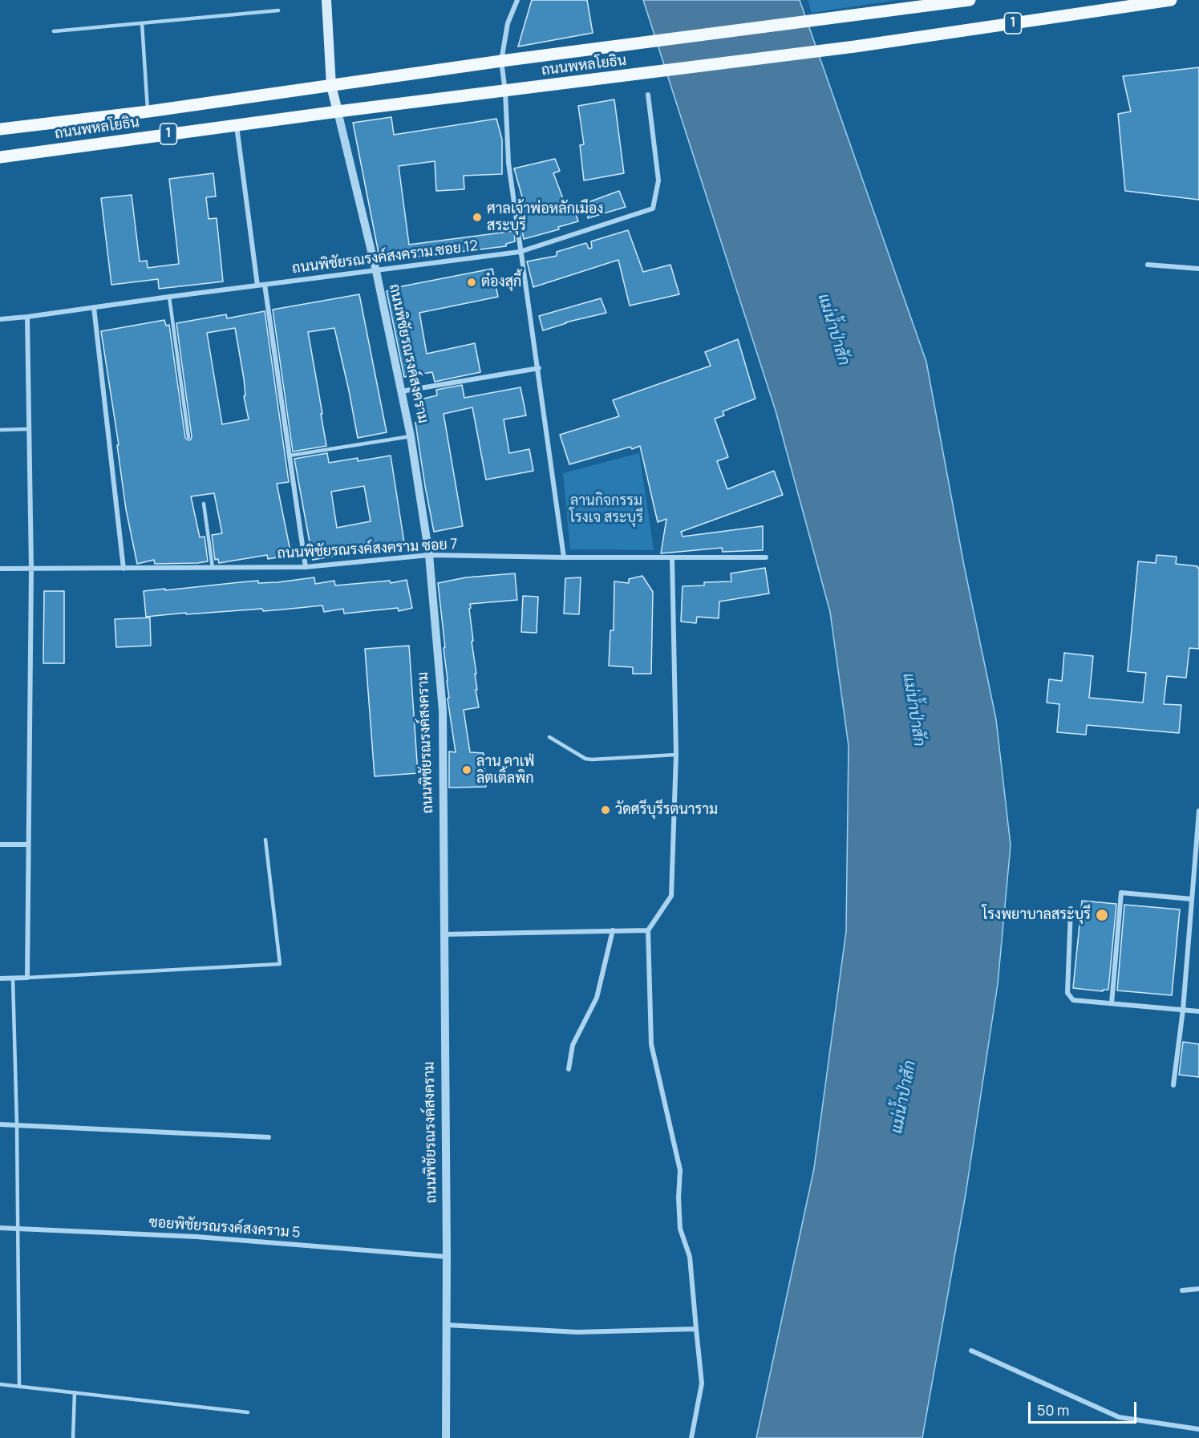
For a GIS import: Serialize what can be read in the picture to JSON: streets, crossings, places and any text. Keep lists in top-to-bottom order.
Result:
{
  "streets": {
    "main road": ["1", "ถนนพหลโยธิน", "ถนนพิชัยรณรงค์สงคราม"],
    "street": ["ถนนพิชัยรณรงค์สงคราม ซอย 12", "ถนนพิชัยรณรงค์สงคราม ซอย 7", "ซอยพิชัยรณรงค์สงคราม 5"]
  },
  "crossings": [
    ["ถนนพหลโยธิน", "ถนนพิชัยรณรงค์สงคราม"],
    ["ถนนพิชัยรณรงค์สงคราม ซอย 12", "ถนนพิชัยรณรงค์สงคราม"],
    ["ถนนพิชัยรณรงค์สงคราม", "ถนนพิชัยรณรงค์สงคราม ซอย 7"],
    ["ถนนพิชัยรณรงค์สงคราม", "ซอยพิชัยรณรงค์สงคราม 5"]
  ],
  "water": ["แม่น้ำป่าสัก"],
  "parks": ["ลานกิจกรรม โรงเจ สระบุรี"],
  "places": [
    "ศาลเจ้าพ่อหลักเมือง สระบุรี",
    "ต๋องสุกี้",
    "ลาน คาเฟ่ ลิตเติ้ลพิก",
    "วัดศรีบุรีรตนาราม",
    "โรงพยาบาลสระบุรี"
  ],
  "scale_bar": "50 m"
}
